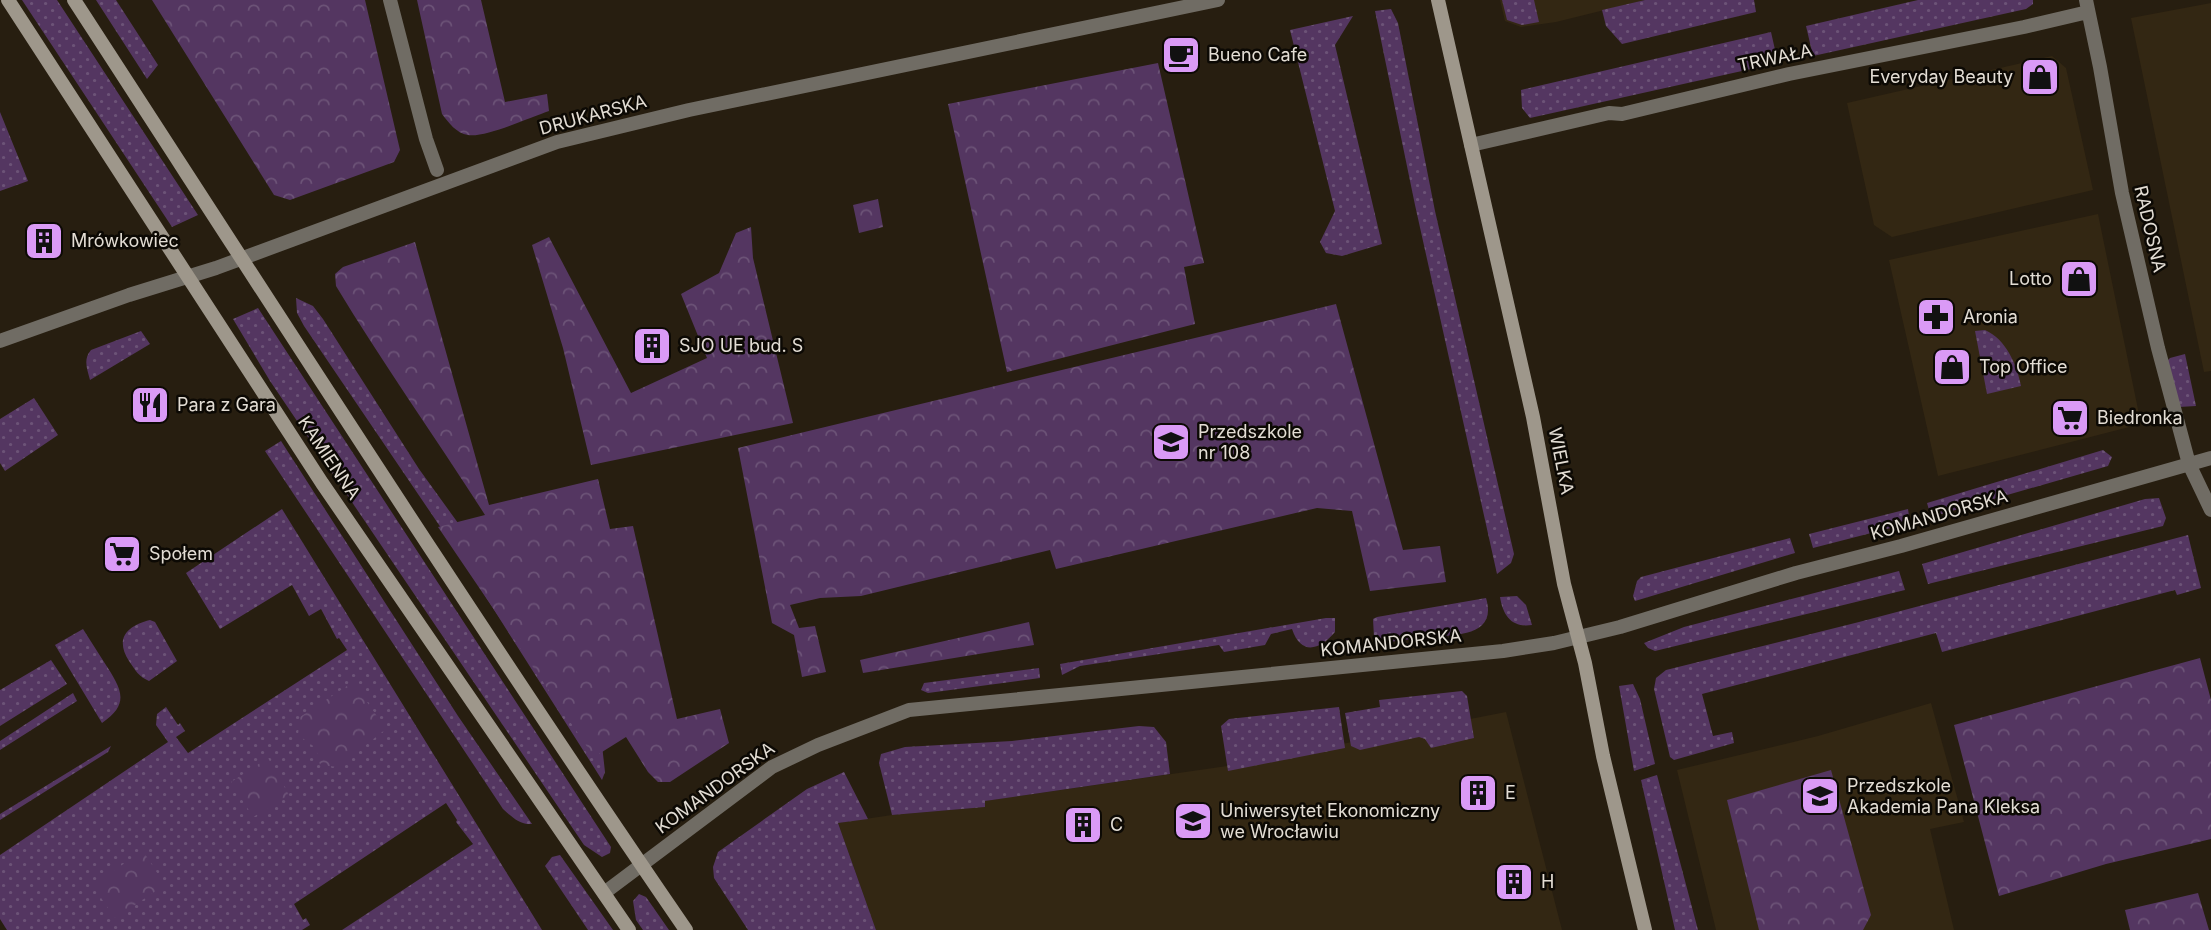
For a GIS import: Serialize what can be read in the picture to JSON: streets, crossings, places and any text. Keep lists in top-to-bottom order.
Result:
{
  "streets": {
    "street": [
      "TRWAŁA",
      "DRUKARSKA",
      "RADOSNA",
      "KAMIENNA",
      "WIELKA",
      "KOMANDORSKA"
    ]
  },
  "crossings": [
    ["TRWAŁA", "RADOSNA"],
    ["TRWAŁA", "WIELKA"],
    ["DRUKARSKA", "KAMIENNA"],
    ["RADOSNA", "KOMANDORSKA"],
    ["KAMIENNA", "KOMANDORSKA"],
    ["WIELKA", "KOMANDORSKA"]
  ],
  "places": {
    "cafe": ["Bueno Cafe"],
    "shop": ["Everyday Beauty", "Lotto", "Top Office"],
    "building": [
      "Mrówkowiec",
      "SJO UE bud. S",
      "E",
      "C",
      "H"
    ],
    "pharmacy": ["Aronia"],
    "restaurant": ["Para z Gara"],
    "supermarket": ["Biedronka", "Społem"],
    "school or university": ["Przedszkole nr 108", "Przedszkole Akademia Pana Kleksa", "Uniwersytet Ekonomiczny we Wrocławiu"]
  }
}
